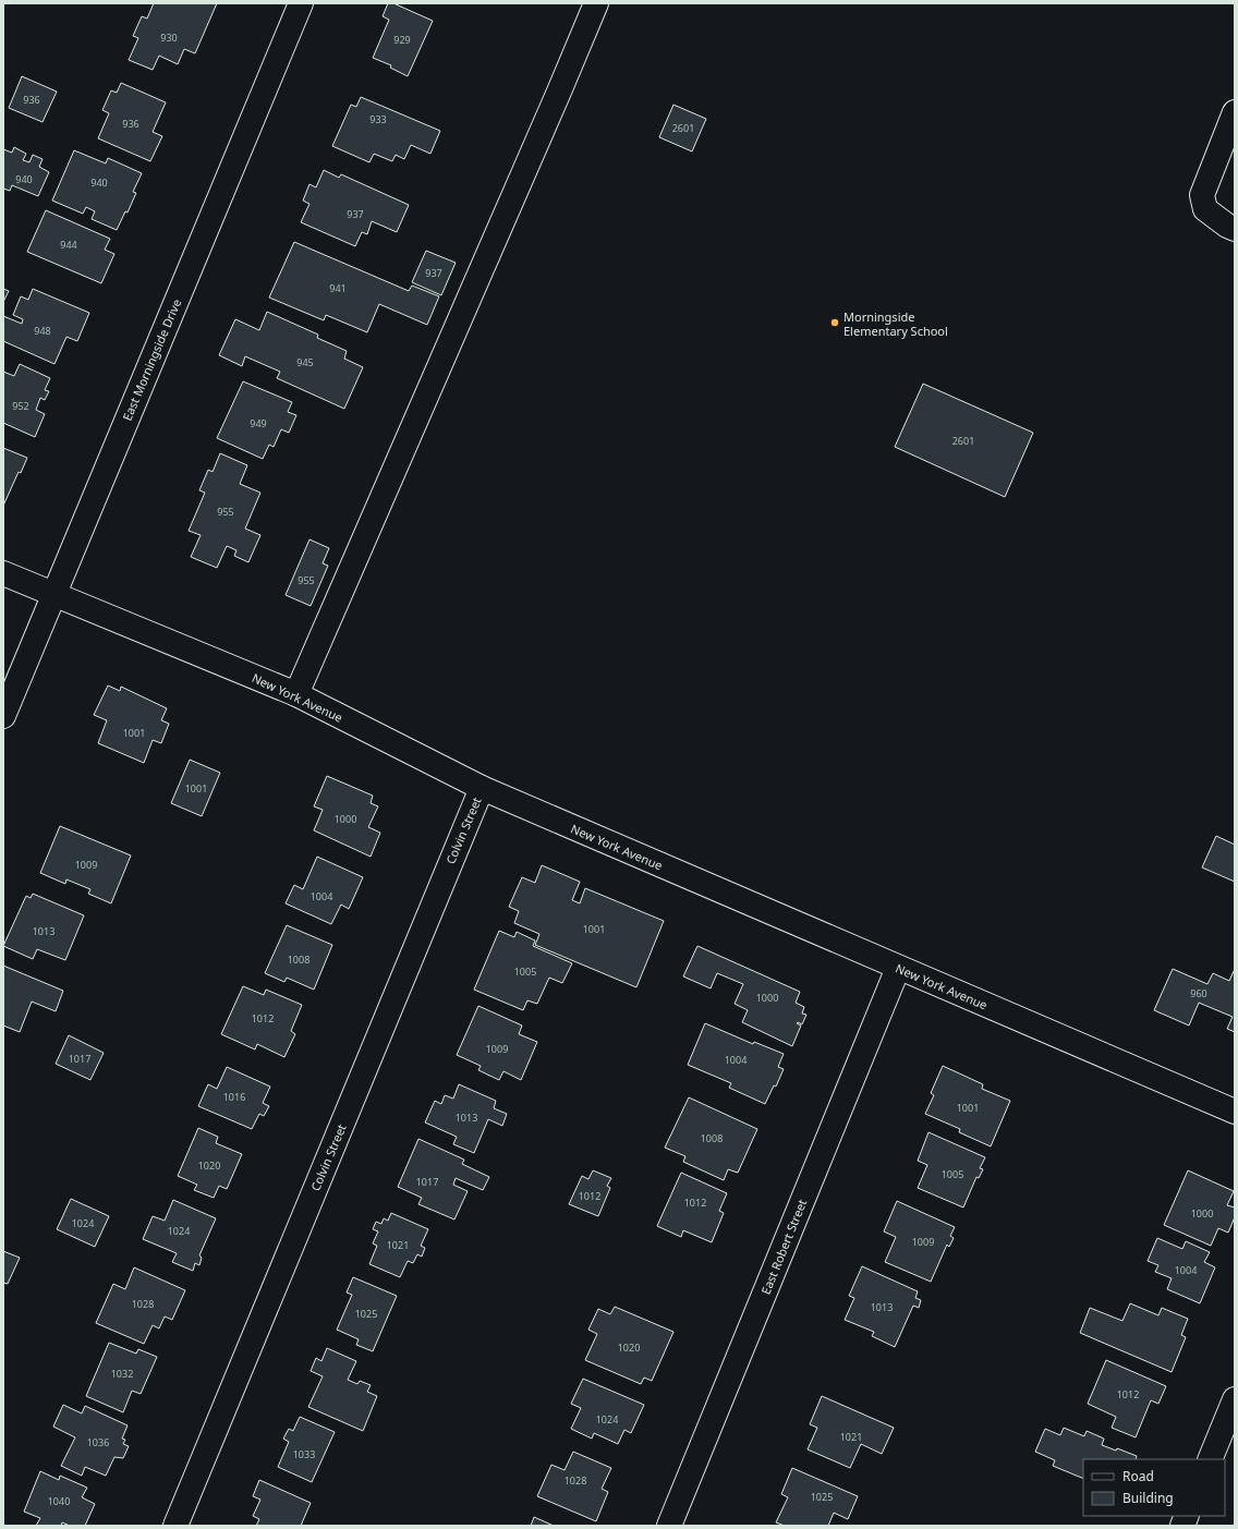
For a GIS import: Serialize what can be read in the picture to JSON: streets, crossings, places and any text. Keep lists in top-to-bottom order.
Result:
{
  "streets": {
    "street": [
      "East Morningside Drive",
      "New York Avenue",
      "Colvin Street",
      "East Robert Street"
    ]
  },
  "crossings": [
    ["East Morningside Drive", "New York Avenue"],
    ["New York Avenue", "Colvin Street"],
    ["New York Avenue", "East Robert Street"]
  ],
  "places": ["Morningside Elementary School"],
  "house_numbers": [
    "930",
    "929",
    "936",
    "933",
    "936",
    "2601",
    "940",
    "940",
    "937",
    "944",
    "937",
    "941",
    "948",
    "945",
    "952",
    "949",
    "2601",
    "955",
    "955",
    "1001",
    "1001",
    "1000",
    "1009",
    "1004",
    "1001",
    "1013",
    "1008",
    "1005",
    "960",
    "1000",
    "1012",
    "1009",
    "1017",
    "1004",
    "1016",
    "1001",
    "1013",
    "1008",
    "1020",
    "1005",
    "1017",
    "1012",
    "1012",
    "1000",
    "1024",
    "1024",
    "1009",
    "1021",
    "1004",
    "1028",
    "1013",
    "1025",
    "1020",
    "1032",
    "1012",
    "1024",
    "1021",
    "1036",
    "1033",
    "1028",
    "1025",
    "1040"
  ],
  "legend": ["Road", "Building"]
}
